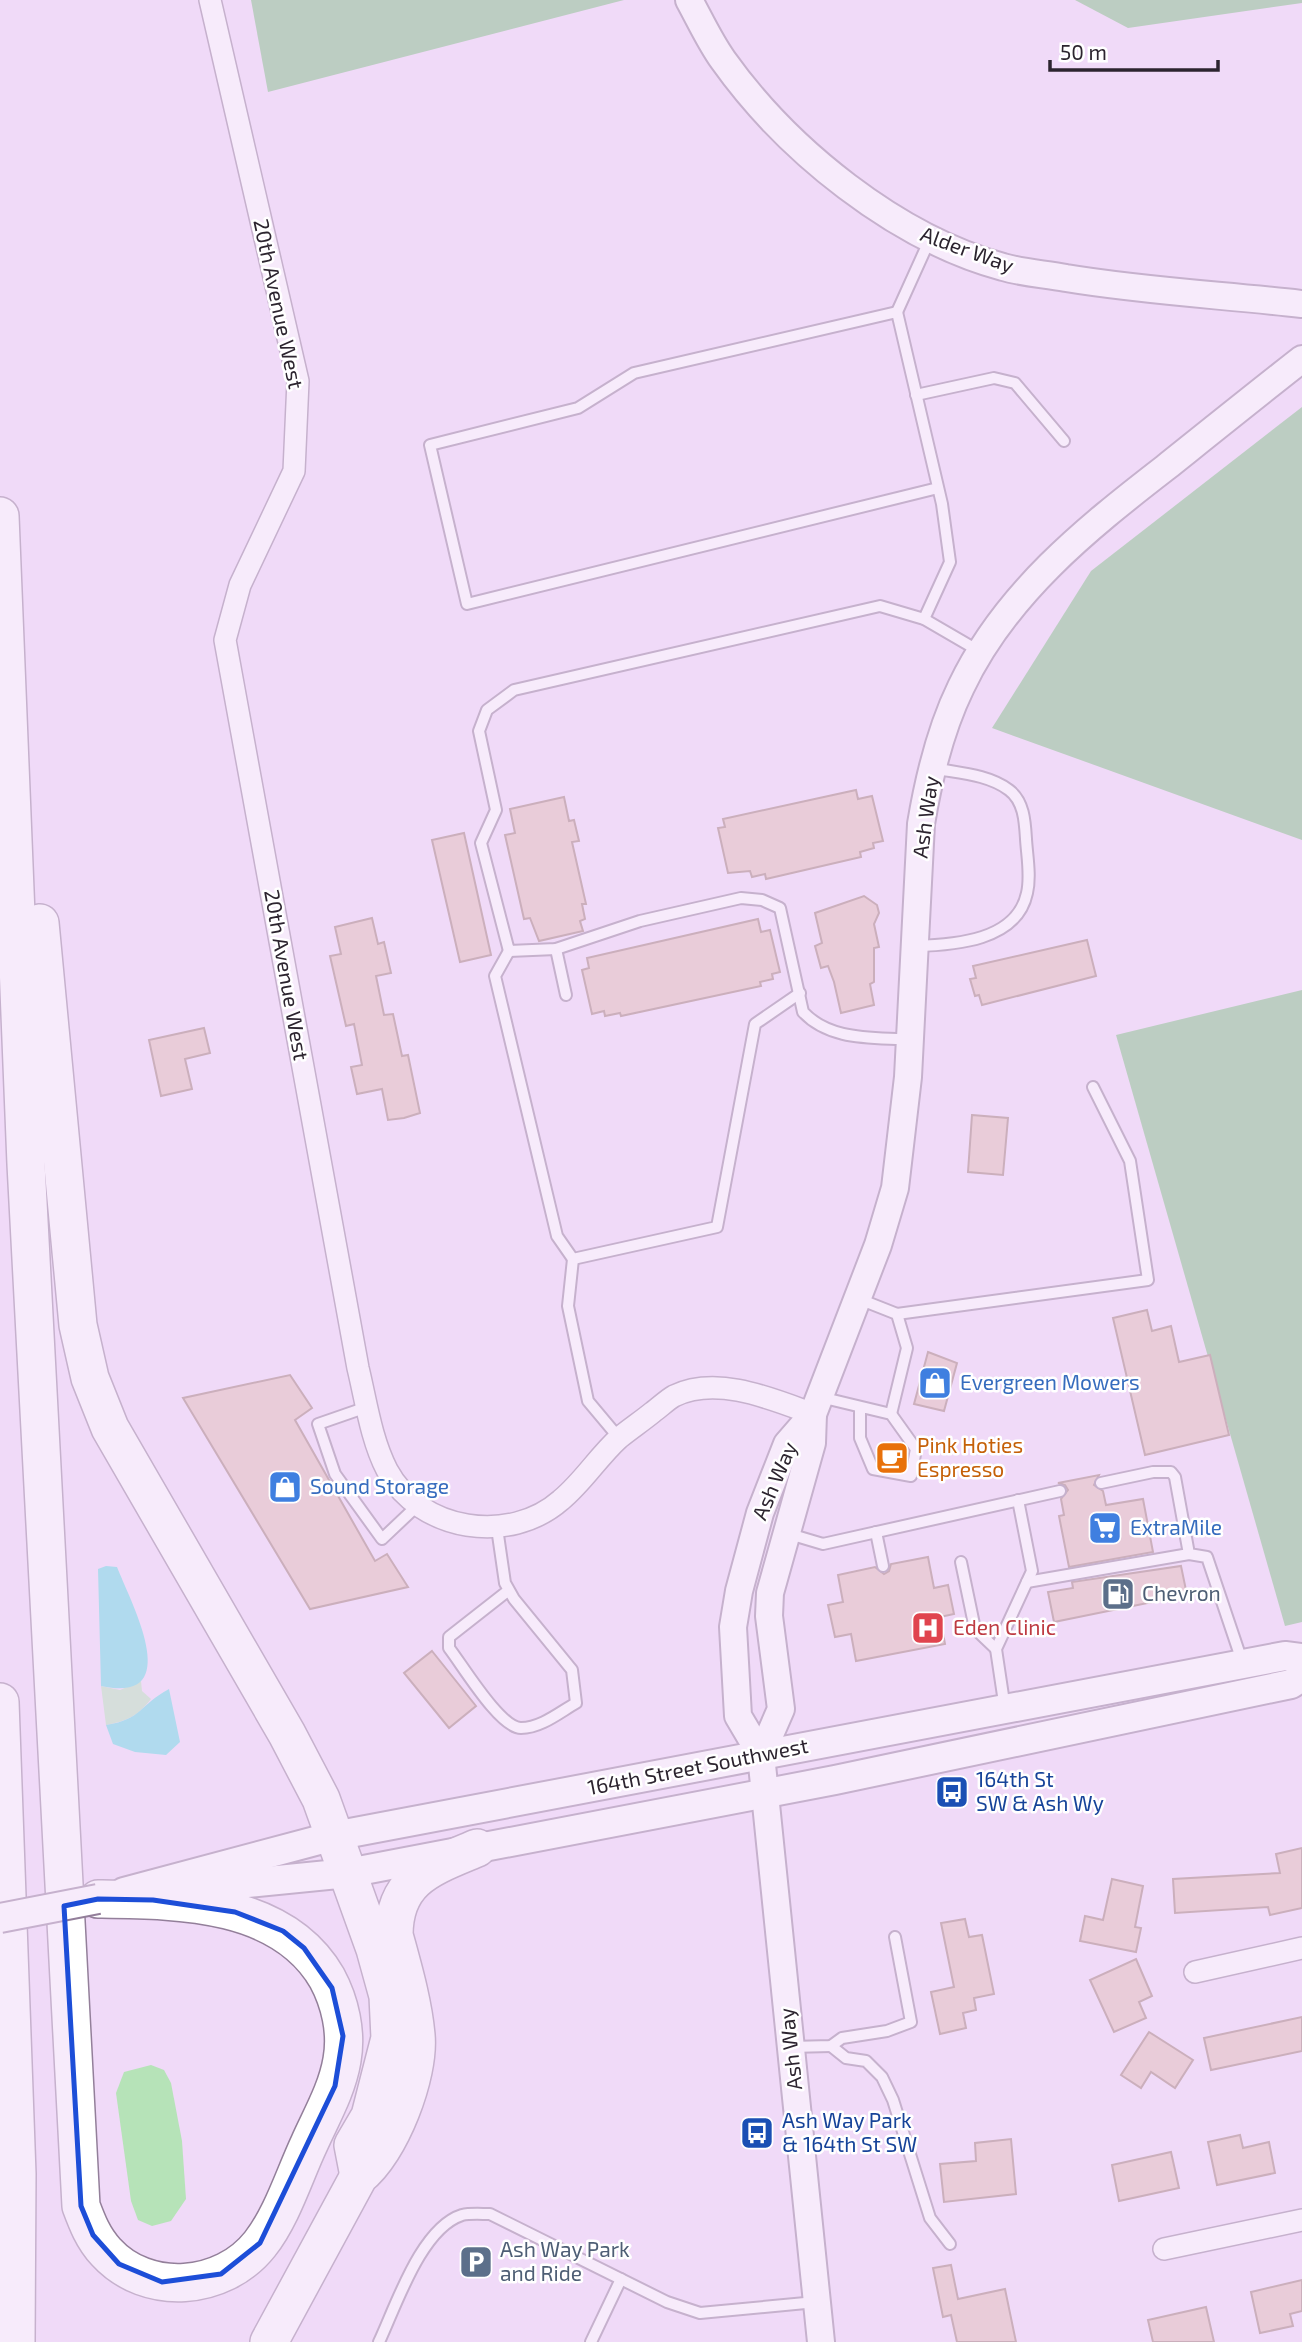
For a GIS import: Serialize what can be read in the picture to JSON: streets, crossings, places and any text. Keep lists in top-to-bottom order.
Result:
{
  "streets": {
    "main road": ["164th Street Southwest"],
    "street": ["Alder Way", "20th Avenue West", "Ash Way"]
  },
  "crossings": [
    ["20th Avenue West", "Ash Way"],
    ["Ash Way", "164th Street Southwest"]
  ],
  "places": {
    "shop": ["Evergreen Mowers", "Sound Storage"],
    "cafe": ["Pink Hoties Espresso"],
    "supermarket": ["ExtraMile"],
    "fuel station": ["Chevron"],
    "hospital": ["Eden Clinic"],
    "bus stop": ["164th St SW & Ash Wy", "Ash Way Park & 164th St SW"],
    "parking": ["Ash Way Park and Ride"]
  },
  "scale_bar": "50 m"
}
